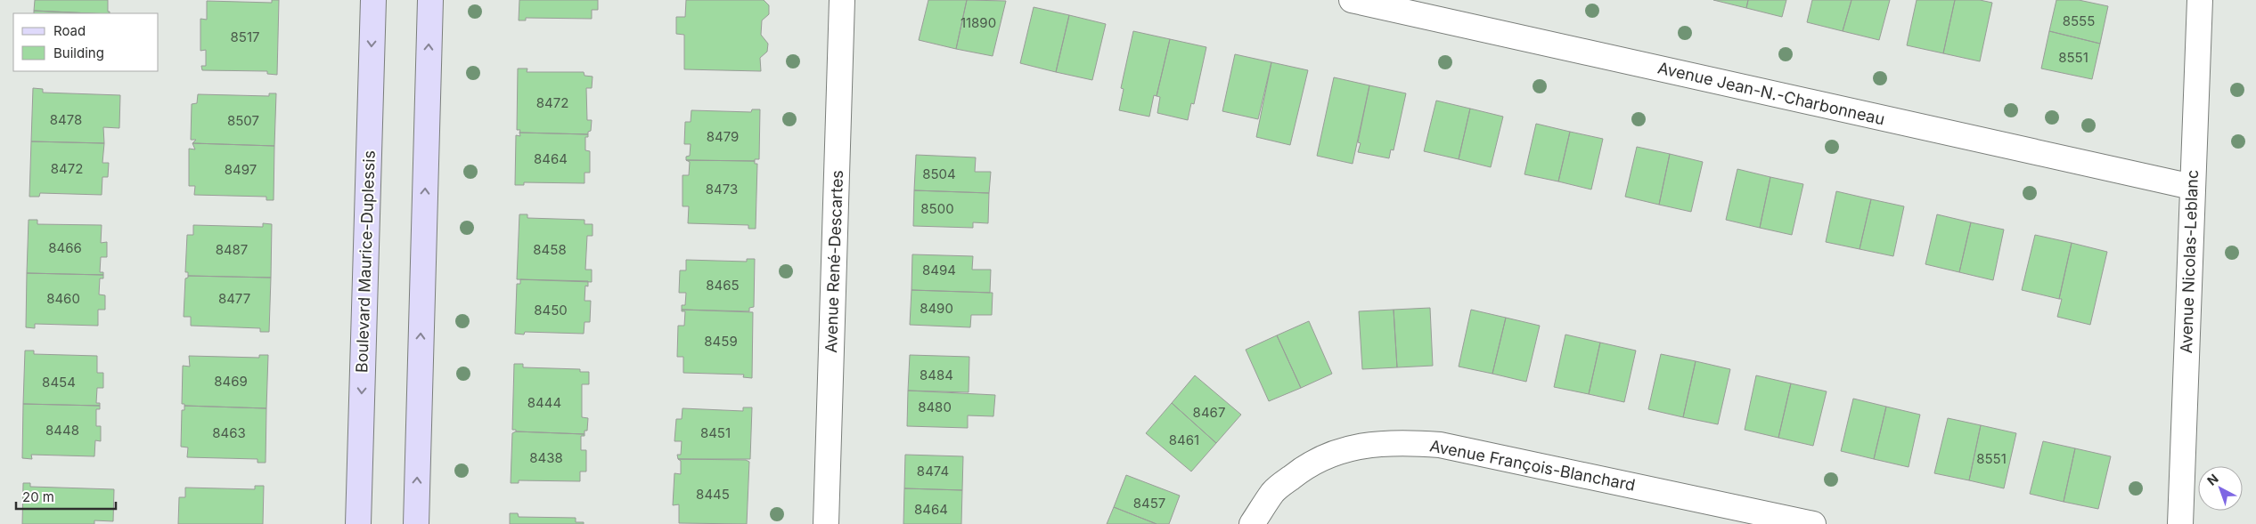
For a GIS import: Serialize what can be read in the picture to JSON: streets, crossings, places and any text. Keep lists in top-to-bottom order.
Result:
{
  "streets": {
    "street": [
      "Avenue Jean-N.-Charbonneau",
      "Boulevard Maurice-Duplessis",
      "Avenue René-Descartes",
      "Avenue Nicolas-Leblanc",
      "Avenue François-Blanchard"
    ]
  },
  "crossings": [
    ["Avenue Jean-N.-Charbonneau", "Avenue Nicolas-Leblanc"]
  ],
  "house_numbers": [
    "8555",
    "11890",
    "8517",
    "8551",
    "8472",
    "8478",
    "8507",
    "8479",
    "8464",
    "8472",
    "8497",
    "8504",
    "8473",
    "8500",
    "8466",
    "8487",
    "8458",
    "8494",
    "8465",
    "8460",
    "8477",
    "8490",
    "8450",
    "8459",
    "8484",
    "8469",
    "8454",
    "8444",
    "8480",
    "8467",
    "8448",
    "8463",
    "8451",
    "8461",
    "8438",
    "8551",
    "8474",
    "8445",
    "8457",
    "8464"
  ],
  "legend": ["Road", "Building"],
  "scale_bar": "20 m",
  "north": "top left"
}
